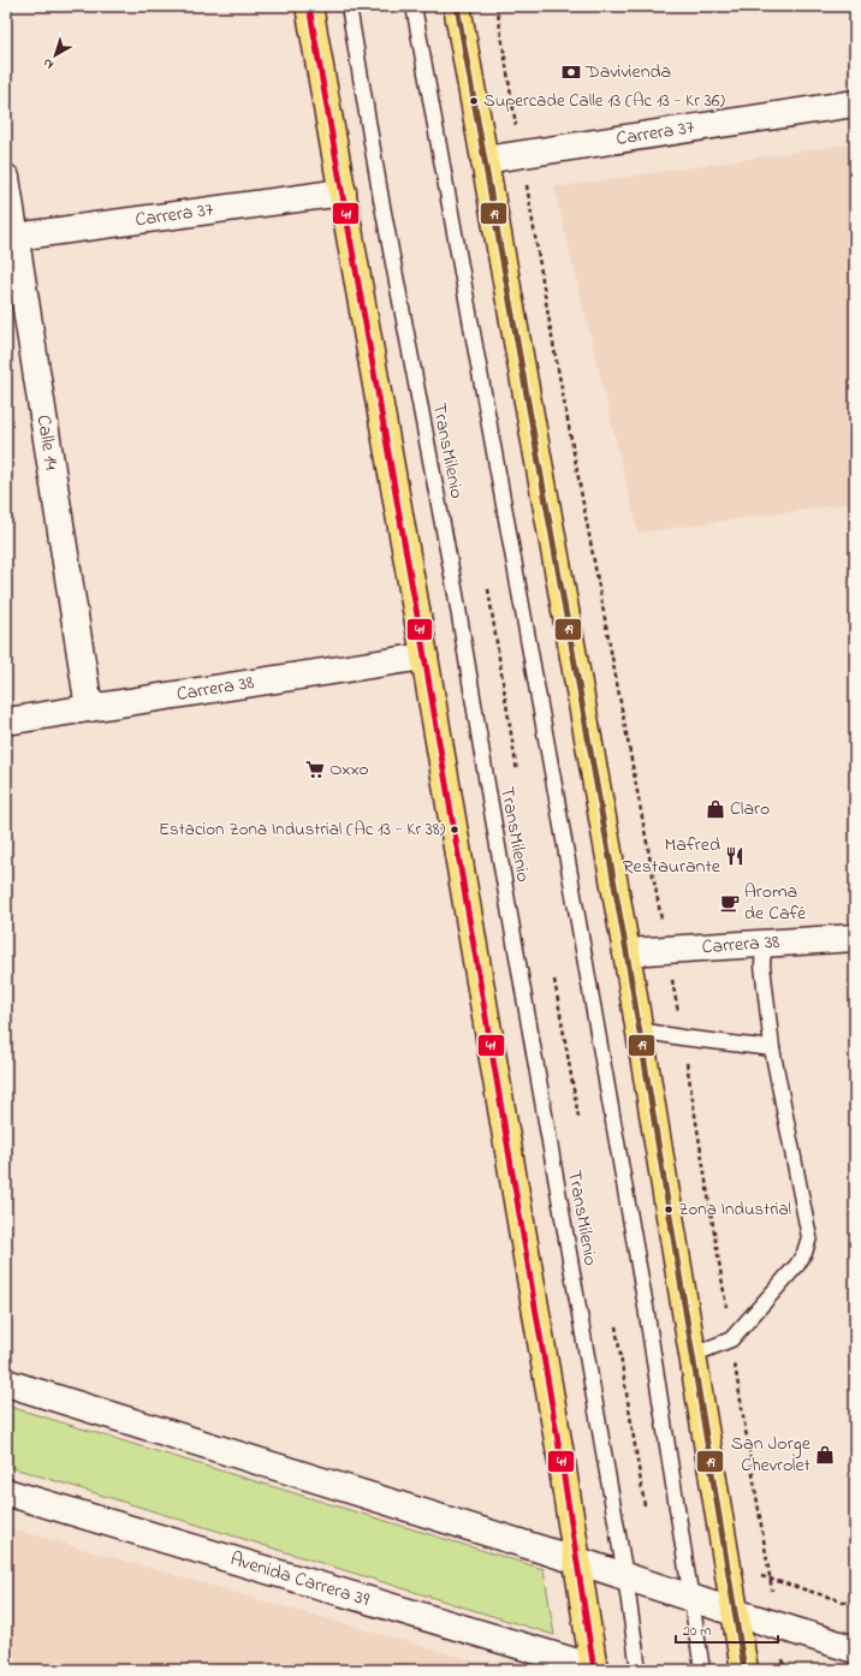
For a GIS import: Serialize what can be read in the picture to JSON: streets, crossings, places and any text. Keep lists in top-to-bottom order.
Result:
{
  "streets": {
    "street": [
      "Carrera 37",
      "Calle 14",
      "Carrera 38",
      "Avenida Carrera 39"
    ],
    "lane": ["TransMilenio"]
  },
  "crossings": [
    ["Carrera 37", "Calle 14"],
    ["Calle 14", "Carrera 38"]
  ],
  "places": {
    "bank": ["Davivienda"],
    "other": ["Supercade Calle 13 (Ac 13 - Kr 36)", "Estacion Zona Industrial (Ac 13 - Kr 38)", "Zona Industrial"],
    "supermarket": ["Oxxo"],
    "shop": ["Claro", "San Jorge Chevrolet"],
    "restaurant": ["Mafred Restaurante"],
    "cafe": ["Aroma de Café"]
  },
  "lines": ["transit line 41", "transit line 19"],
  "scale_bar": "20 m",
  "north": "bottom left"
}
